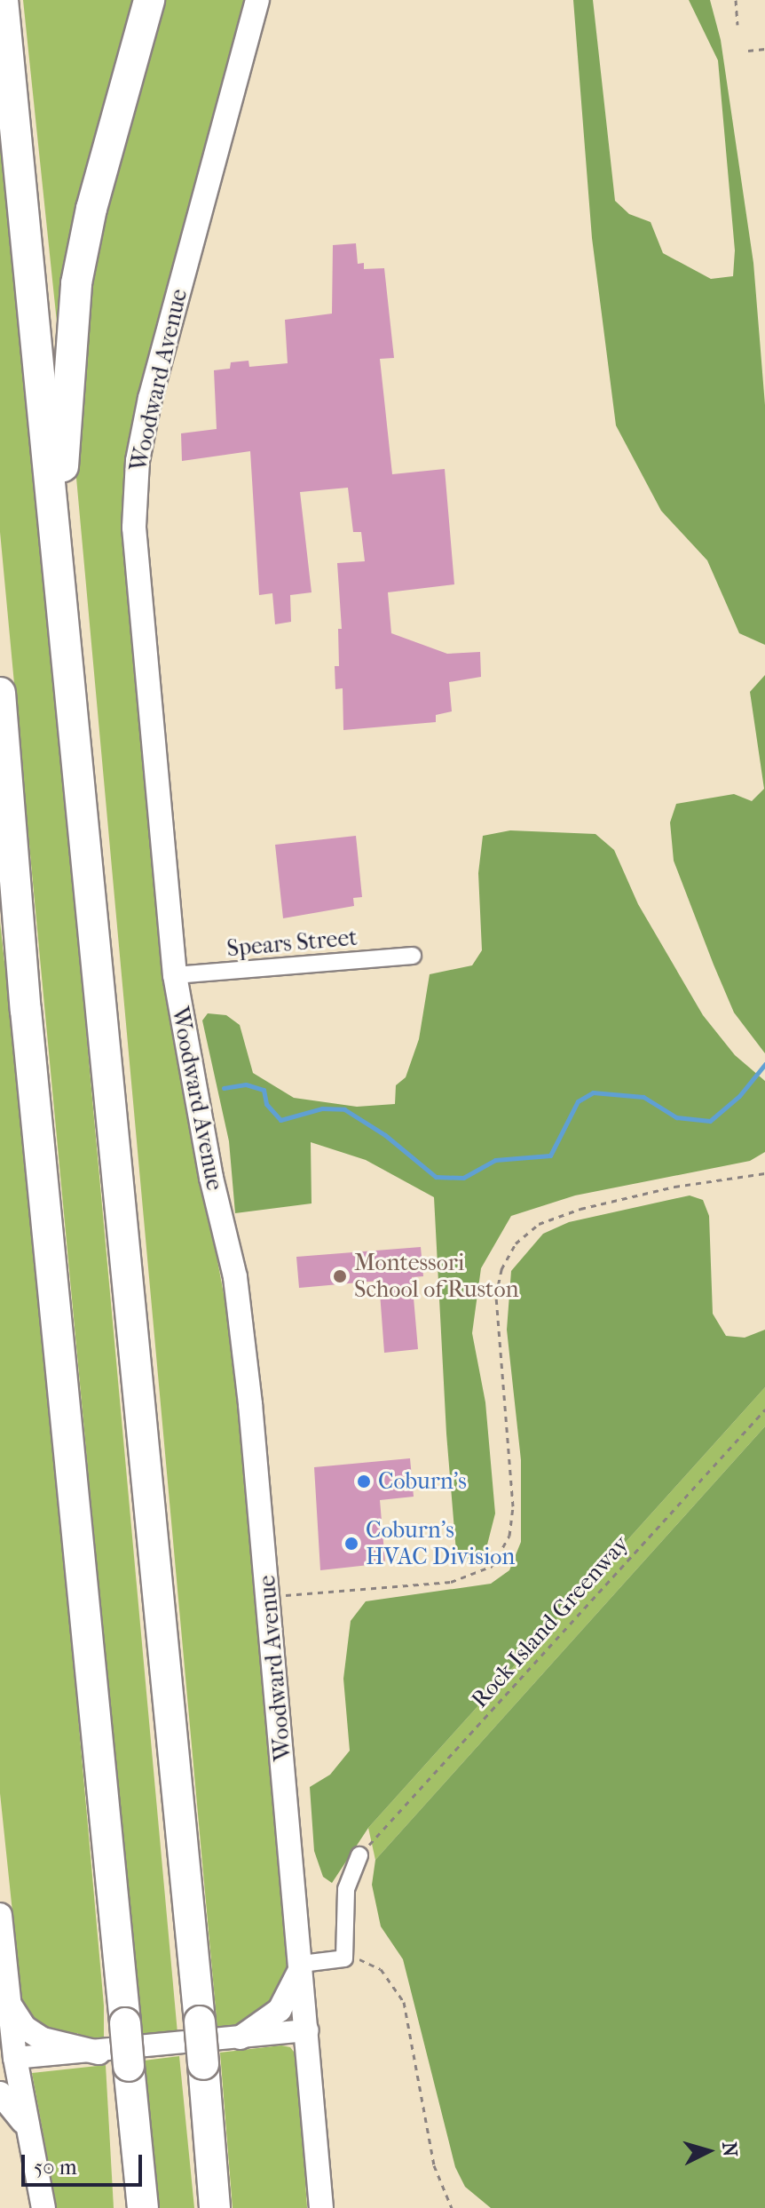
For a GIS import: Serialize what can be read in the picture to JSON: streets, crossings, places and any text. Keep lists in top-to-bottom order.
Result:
{
  "streets": {
    "main road": ["Woodward Avenue"],
    "street": ["Spears Street"],
    "path": ["Rock Island Greenway"]
  },
  "crossings": [
    ["Woodward Avenue", "Spears Street"]
  ],
  "places": ["Montessori School of Ruston", "Coburn's", "Coburn's HVAC Division"],
  "scale_bar": "50 m",
  "north": "right"
}
